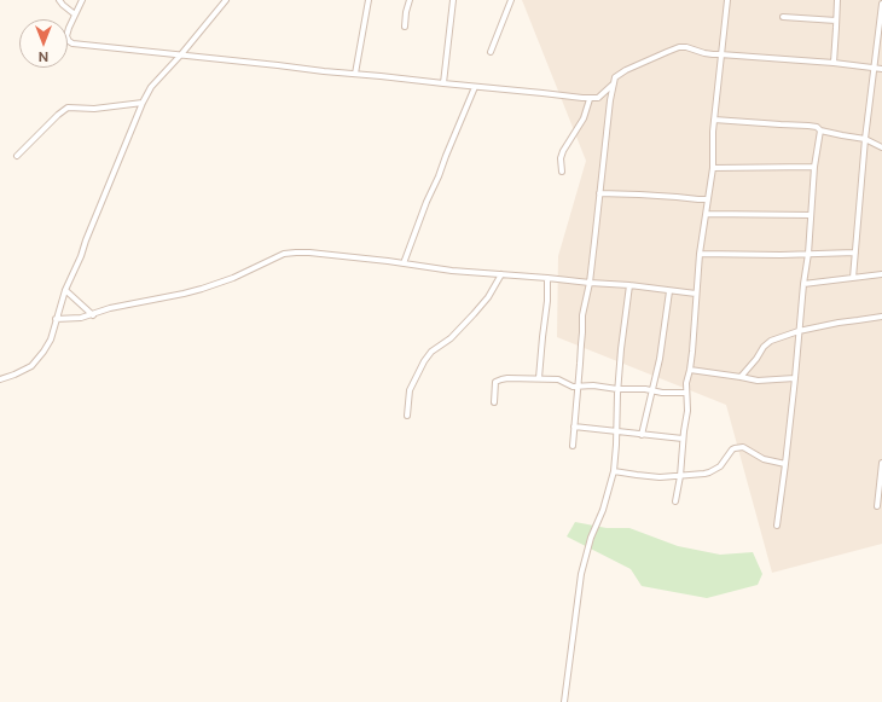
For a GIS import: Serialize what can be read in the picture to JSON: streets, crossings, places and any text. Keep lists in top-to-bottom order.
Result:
{
  "north": "bottom"
}
